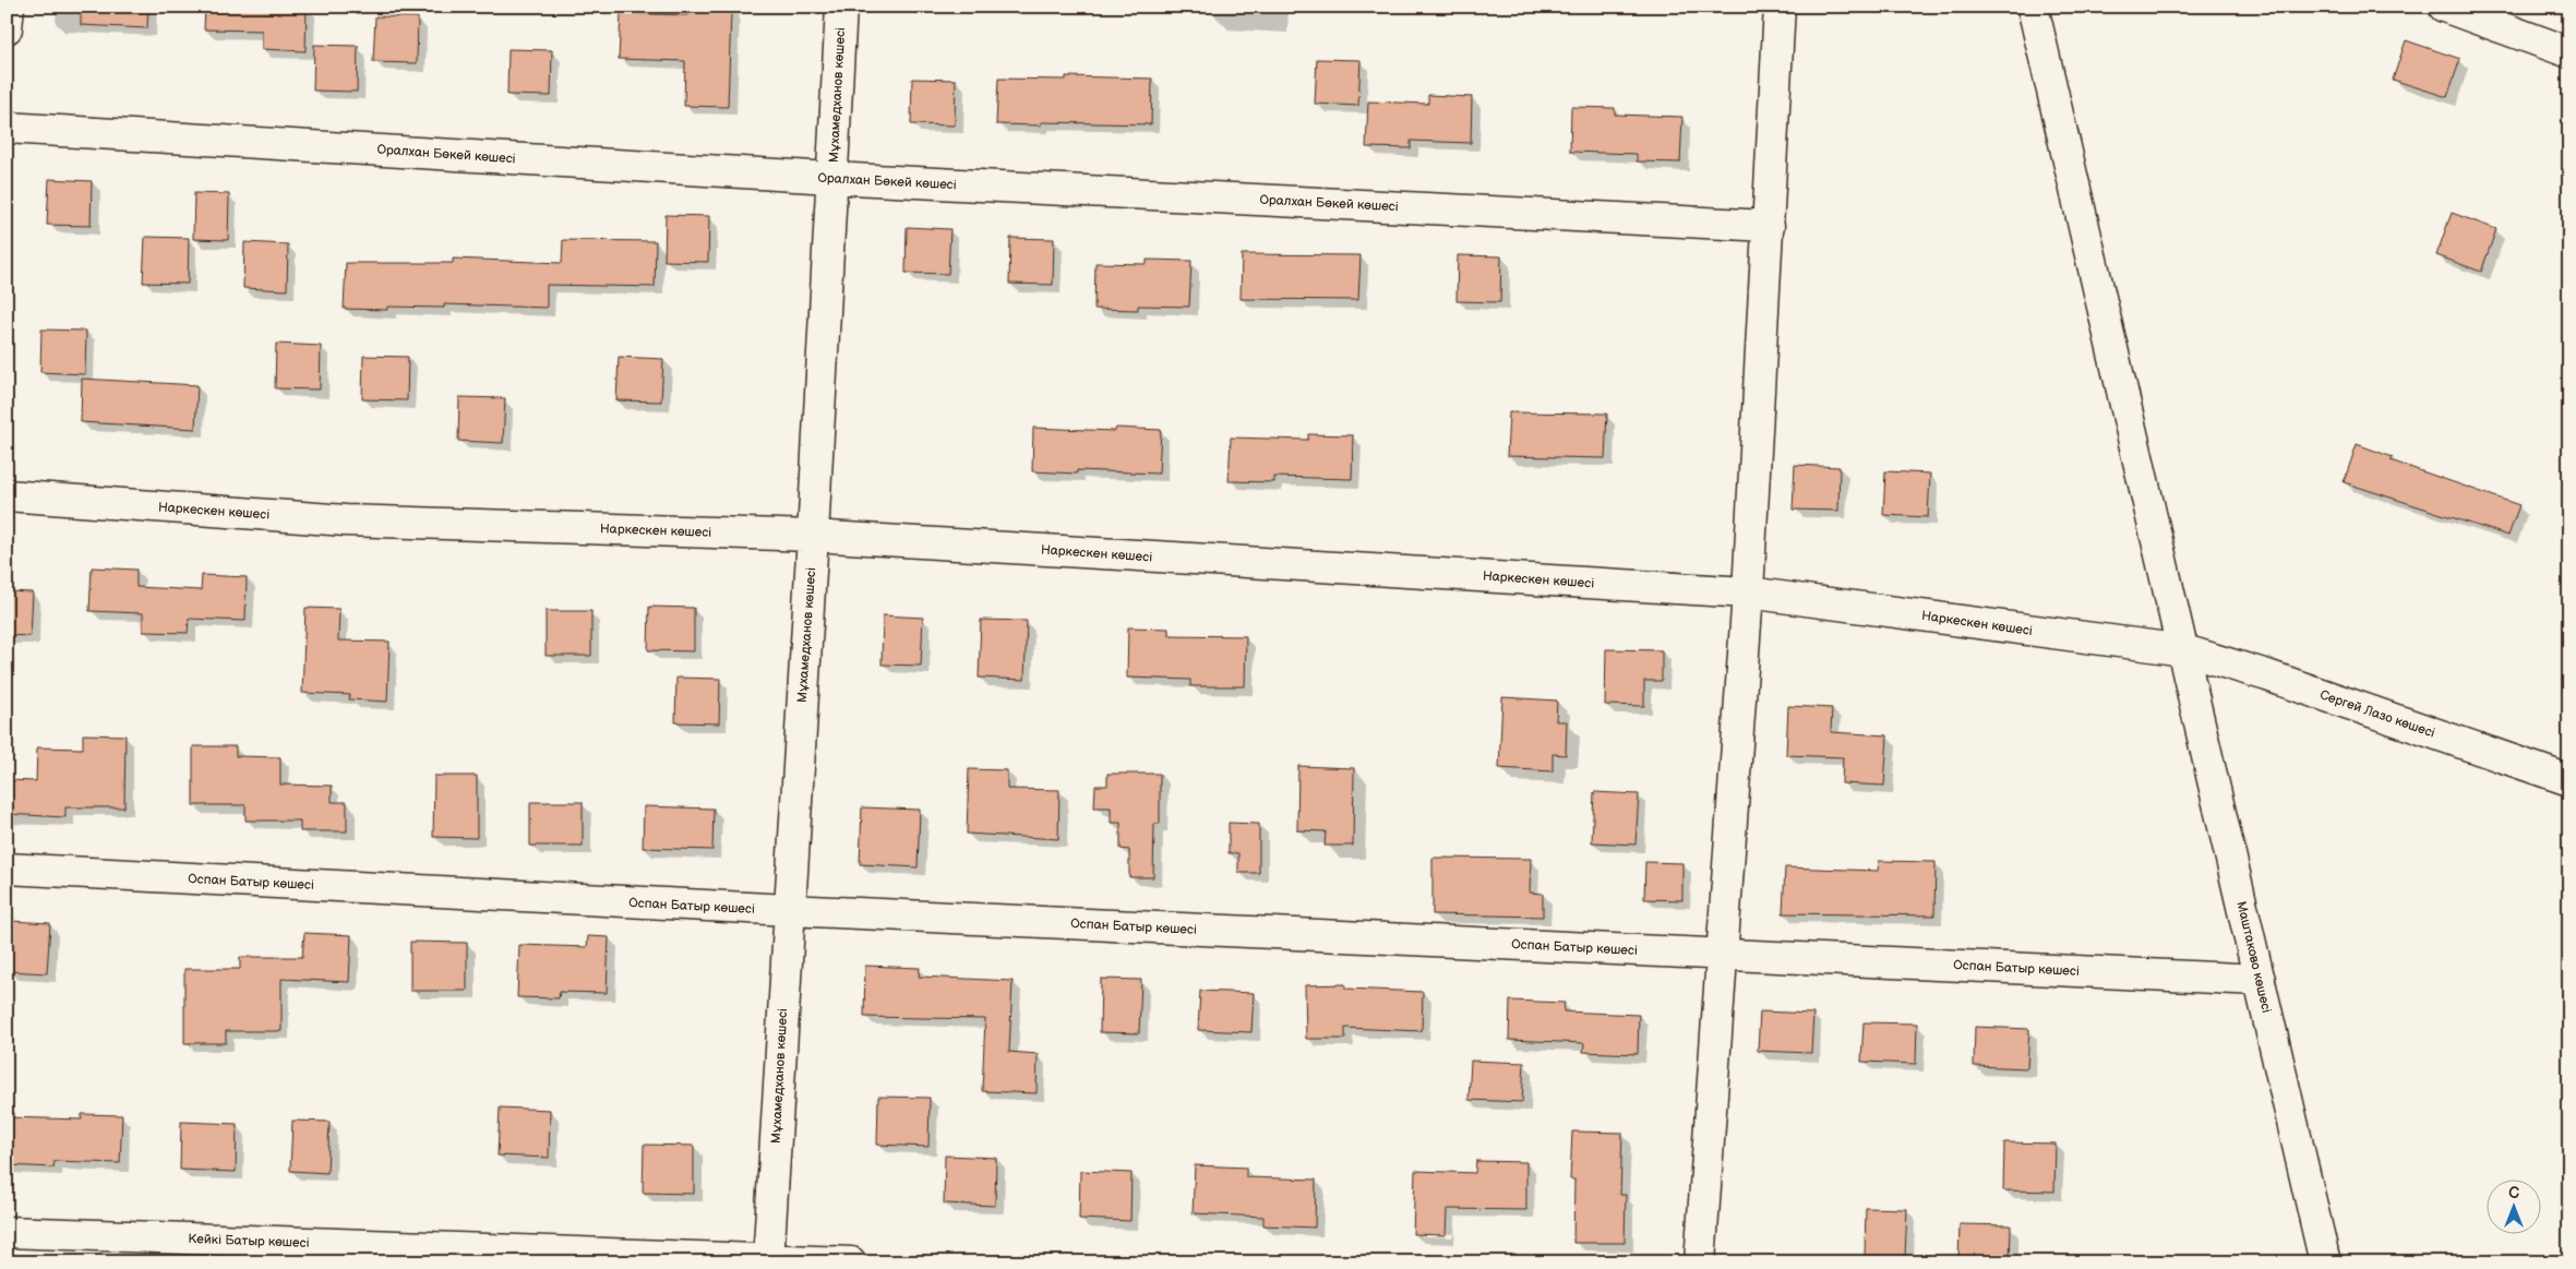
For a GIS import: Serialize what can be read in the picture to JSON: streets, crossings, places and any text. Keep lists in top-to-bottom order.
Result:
{
  "streets": {
    "street": [
      "Мұхамедханов көшесі",
      "Оралхан Бөкей көшесі",
      "Наркескен көшесі",
      "Сергей Лазо көшесі",
      "Оспан Батыр көшесі",
      "Маштаково көшесі",
      "Кейкі Батыр көшесі"
    ]
  },
  "crossings": [
    ["Мұхамедханов көшесі", "Оралхан Бөкей көшесі"],
    ["Мұхамедханов көшесі", "Наркескен көшесі"],
    ["Мұхамедханов көшесі", "Оспан Батыр көшесі"],
    ["Мұхамедханов көшесі", "Кейкі Батыр көшесі"],
    ["Наркескен көшесі", "Сергей Лазо көшесі"],
    ["Наркескен көшесі", "Маштаково көшесі"],
    ["Сергей Лазо көшесі", "Маштаково көшесі"],
    ["Оспан Батыр көшесі", "Маштаково көшесі"]
  ],
  "north": "top"
}
